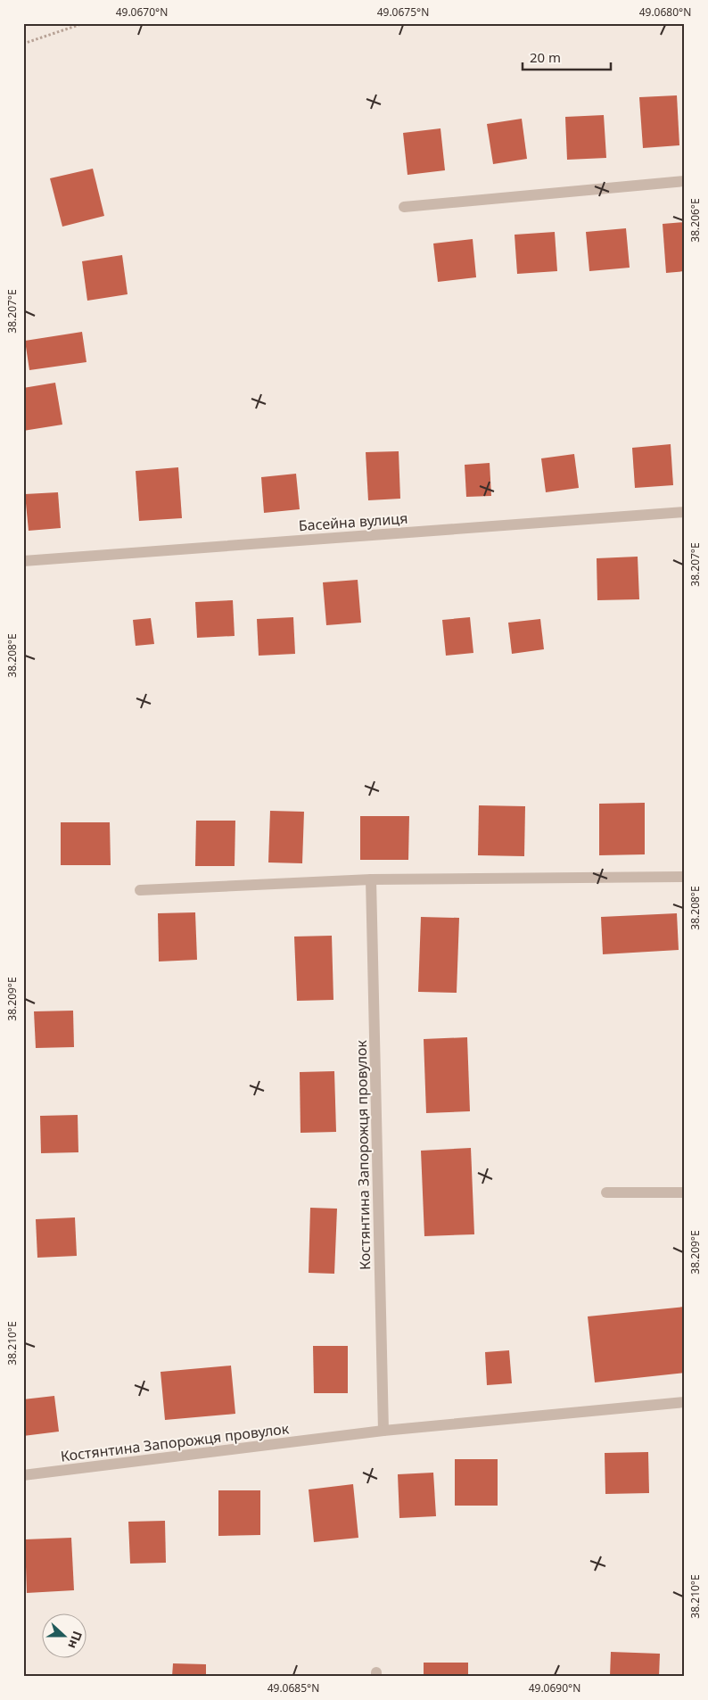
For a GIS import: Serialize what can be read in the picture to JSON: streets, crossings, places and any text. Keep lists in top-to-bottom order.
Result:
{
  "streets": {
    "street": ["Басейна вулиця", "Костянтина Запорожця провулок"]
  },
  "scale_bar": "20 m",
  "north": "right",
  "coordinates": [
    "49.0670°N",
    "49.0675°N",
    "49.0680°N",
    "38.206°E",
    "38.207°E",
    "38.208°E",
    "38.209°E",
    "38.210°E",
    "49.0685°N",
    "49.0690°N"
  ]
}
